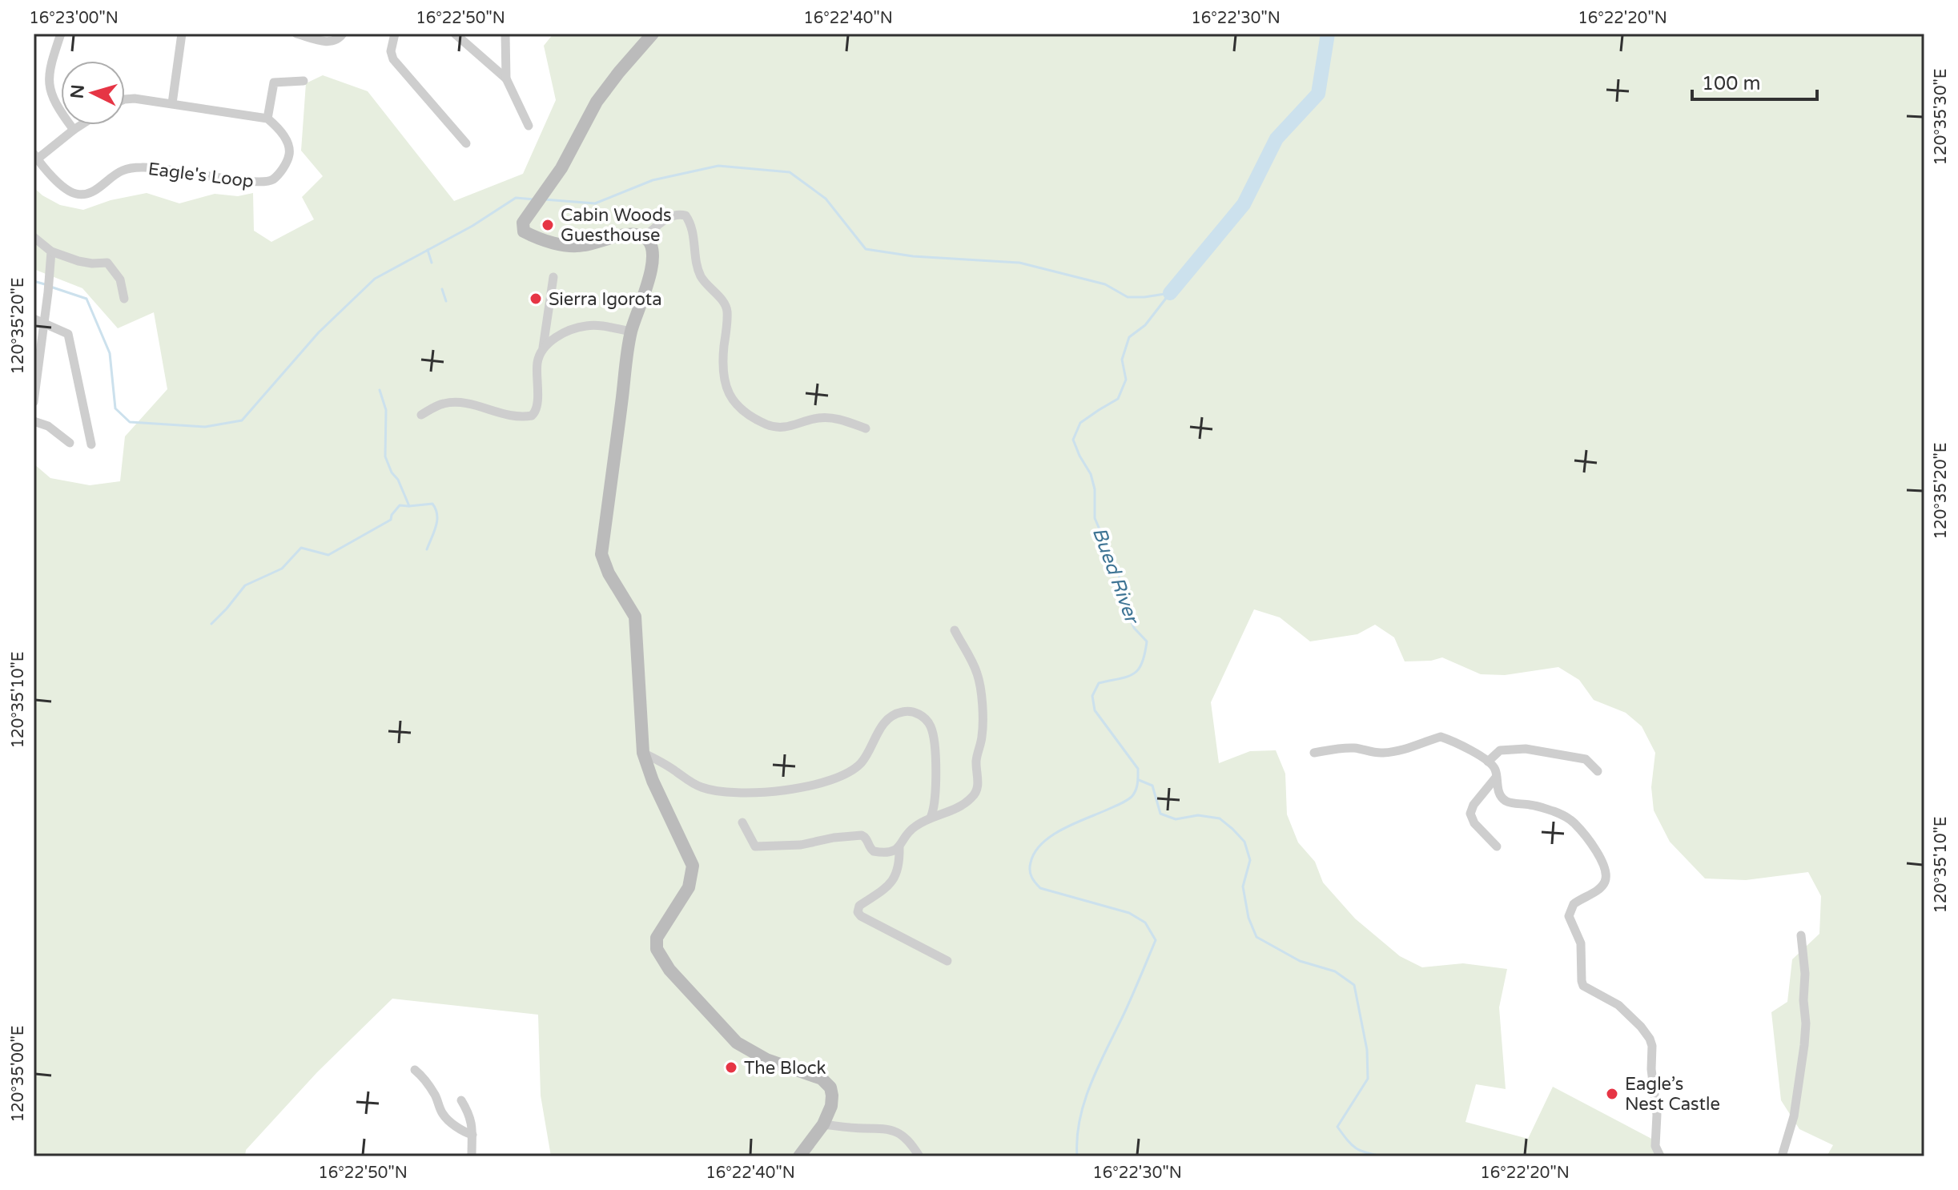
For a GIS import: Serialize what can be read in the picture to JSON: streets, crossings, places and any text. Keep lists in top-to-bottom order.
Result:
{
  "streets": {
    "street": ["Eagle's Loop"]
  },
  "water": ["Bued River"],
  "places": [
    "Cabin Woods Guesthouse",
    "Sierra Igorota",
    "The Block",
    "Eagle’s Nest Castle"
  ],
  "scale_bar": "100 m",
  "north": "left",
  "coordinates": [
    "16°23'00\"N",
    "16°22'50\"N",
    "16°22'40\"N",
    "16°22'30\"N",
    "16°22'20\"N",
    "120°35'30\"E",
    "120°35'20\"E",
    "120°35'10\"E",
    "120°35'00\"E"
  ]
}
